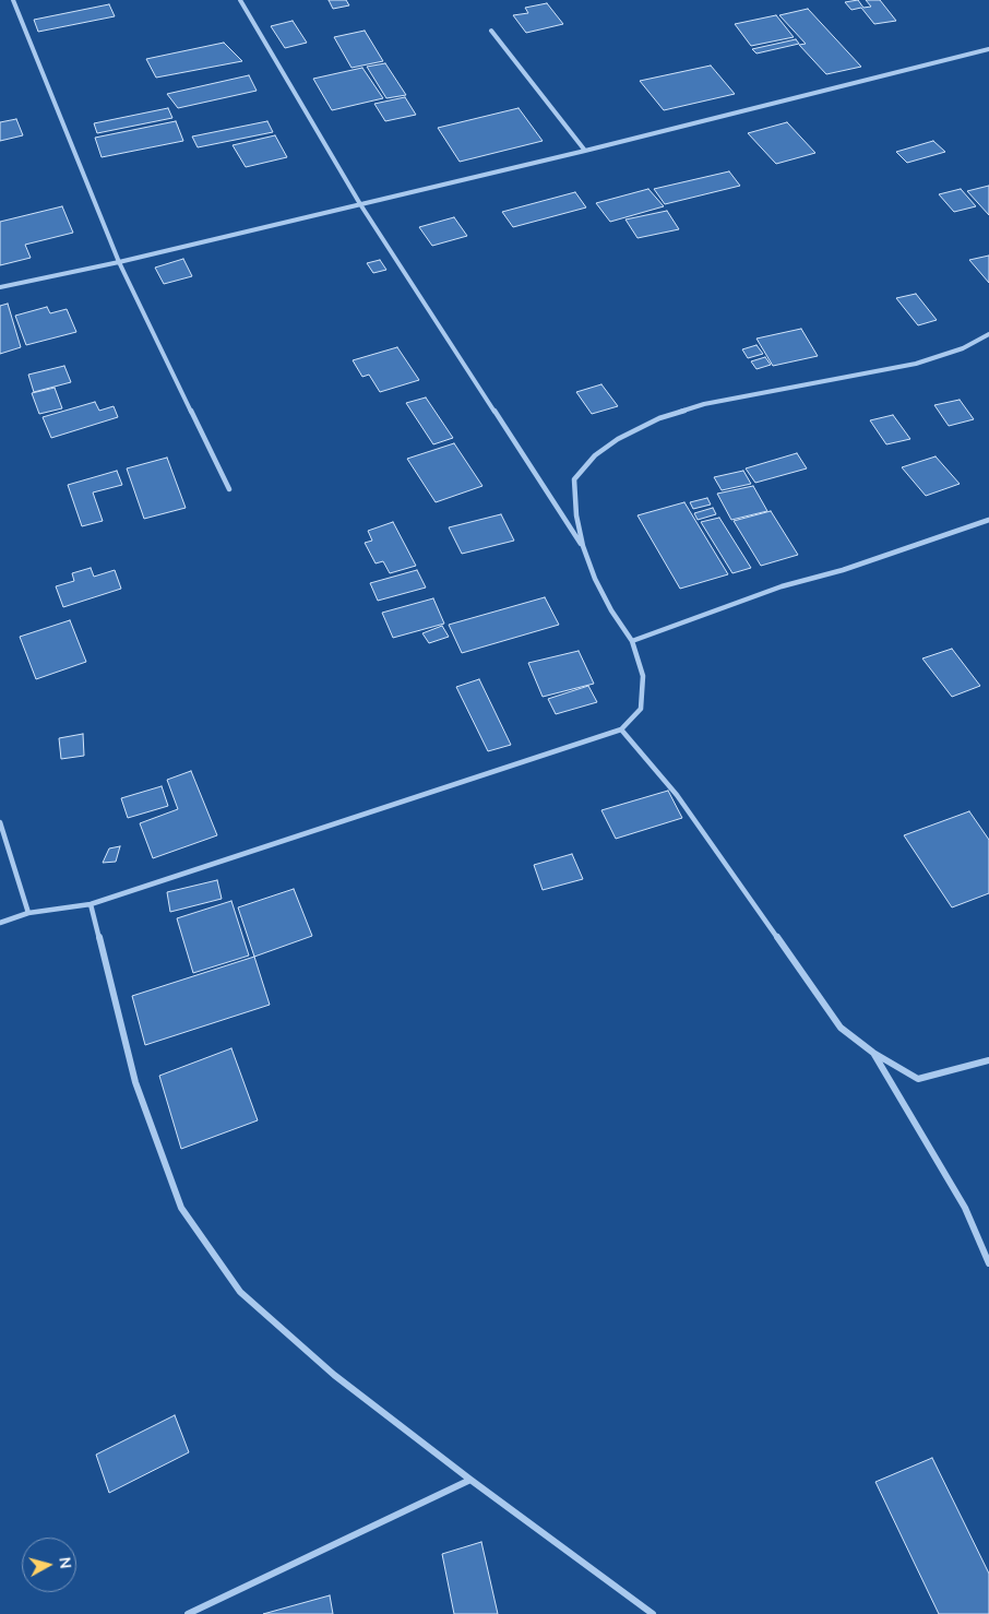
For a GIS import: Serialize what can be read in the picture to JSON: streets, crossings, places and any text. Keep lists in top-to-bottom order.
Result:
{
  "north": "right"
}
